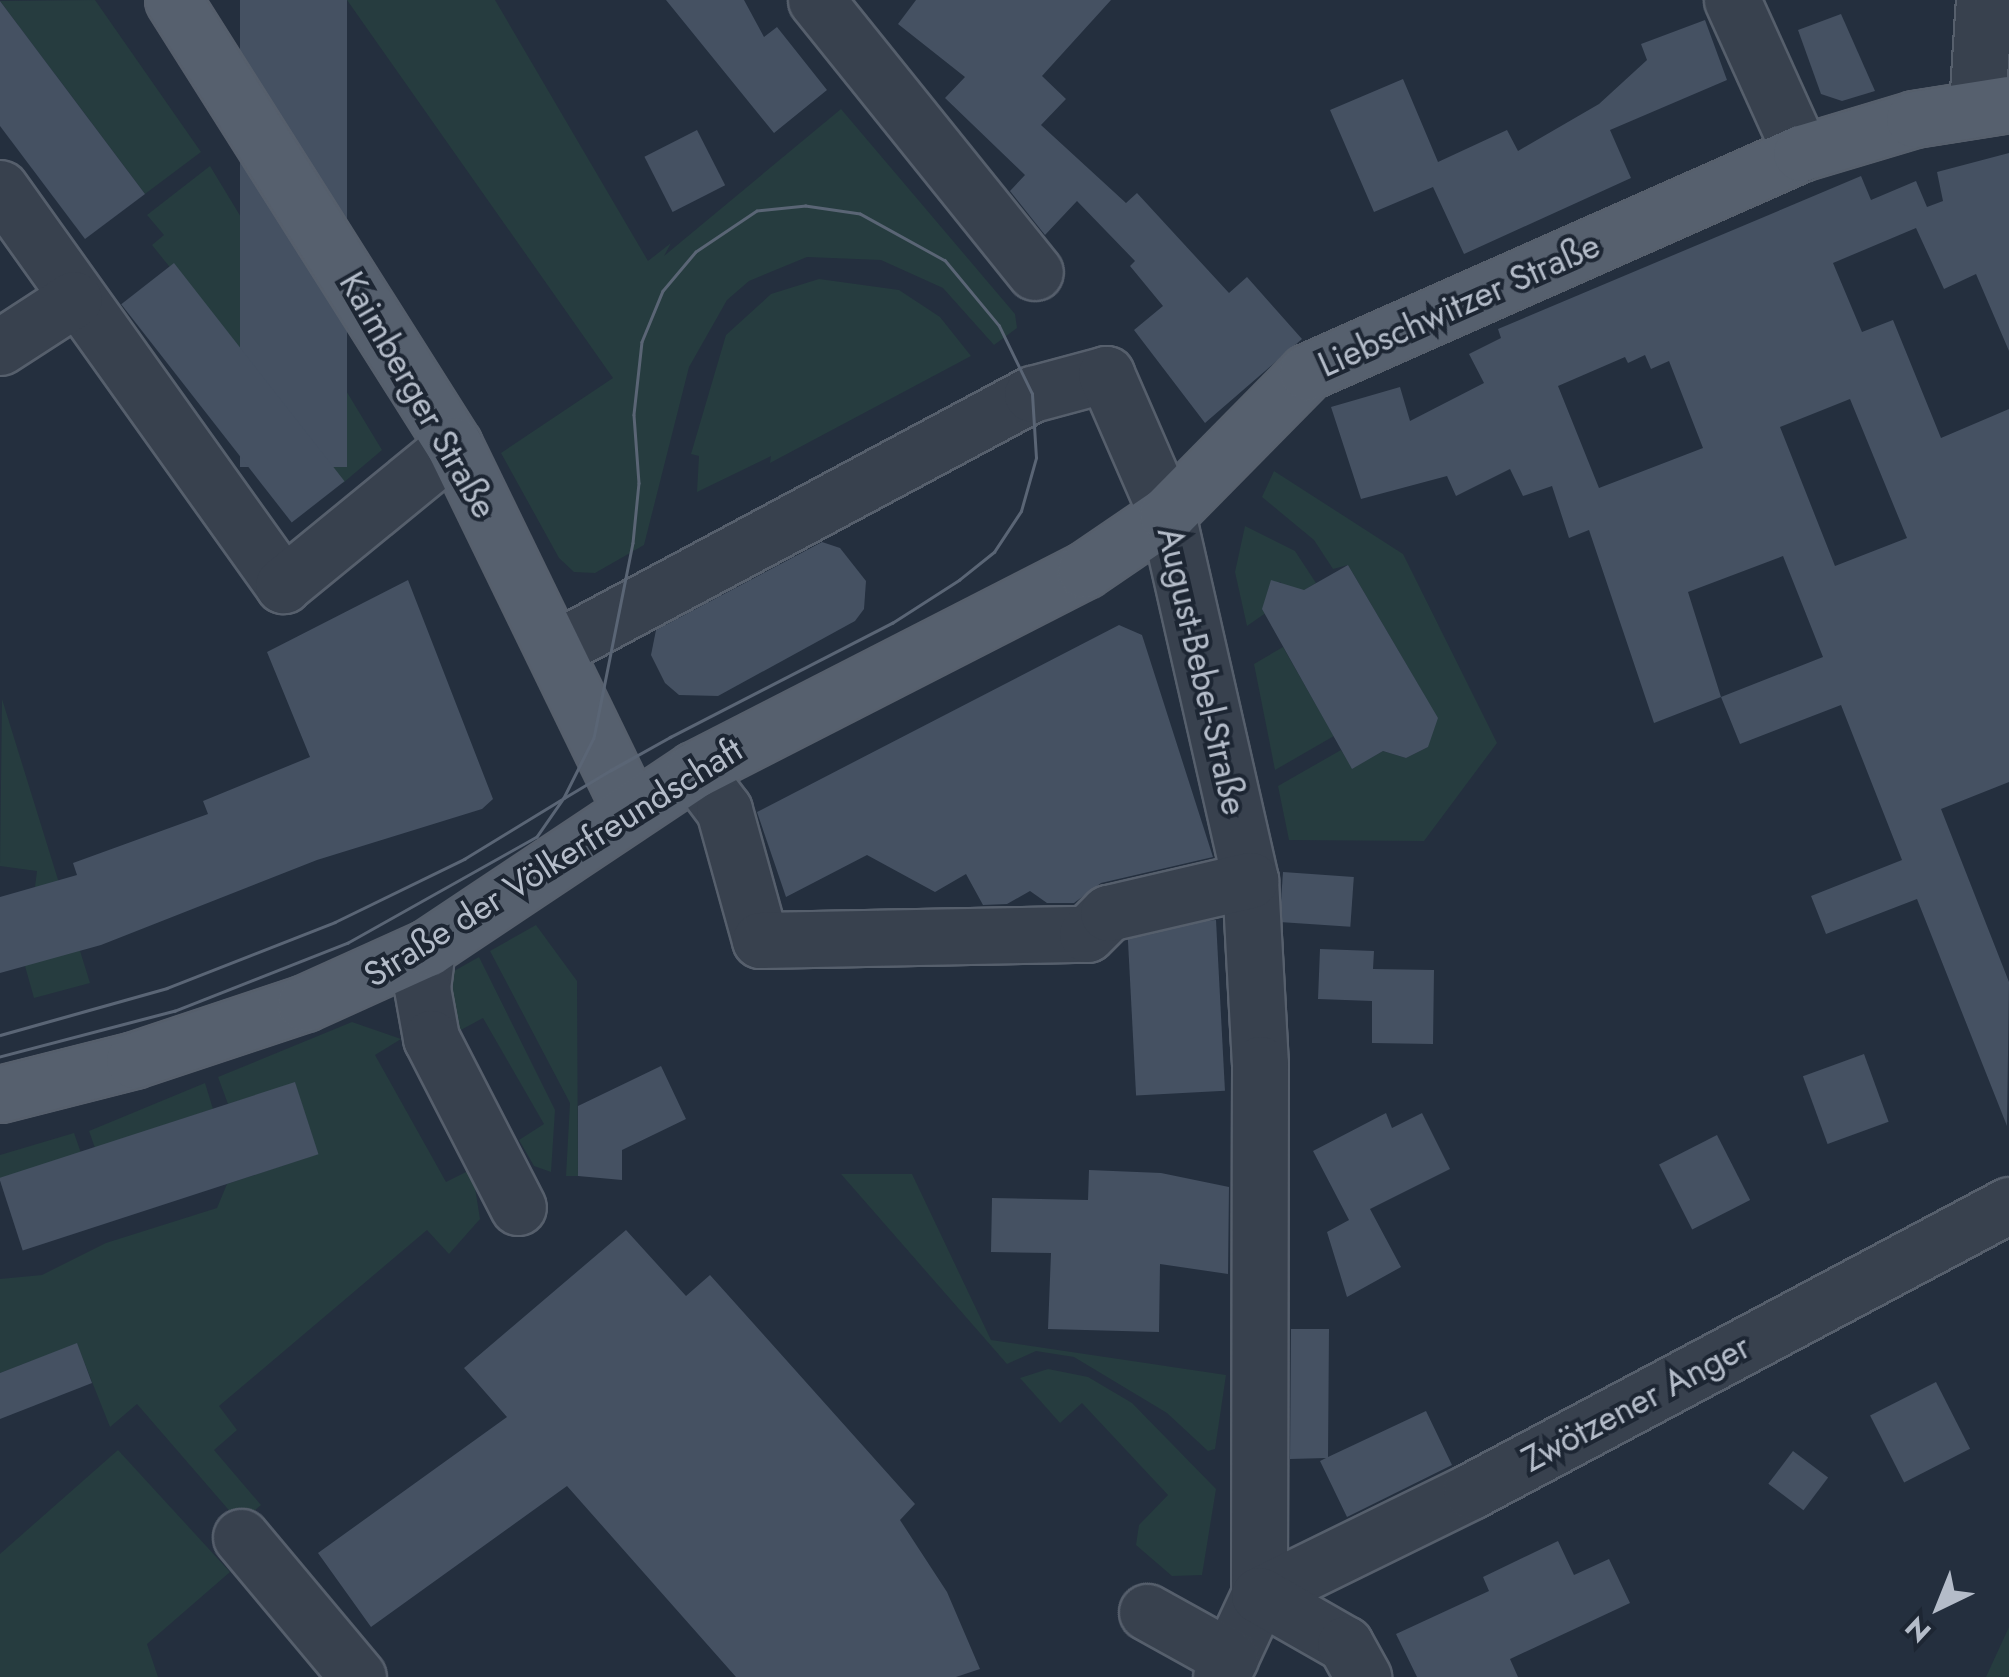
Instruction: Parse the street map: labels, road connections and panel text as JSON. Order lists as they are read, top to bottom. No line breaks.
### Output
{"streets":{"main road":["Liebschwitzer Straße","Kaimberger Straße","Straße der Völkerfreundschaft"],"street":["August-Bebel-Straße","Zwötzener Anger"]},"crossings":[["Liebschwitzer Straße","August-Bebel-Straße"],["Liebschwitzer Straße","Straße der Völkerfreundschaft"],["Kaimberger Straße","August-Bebel-Straße"],["Kaimberger Straße","Straße der Völkerfreundschaft"],["August-Bebel-Straße","Zwötzener Anger"]],"north":"bottom left"}
